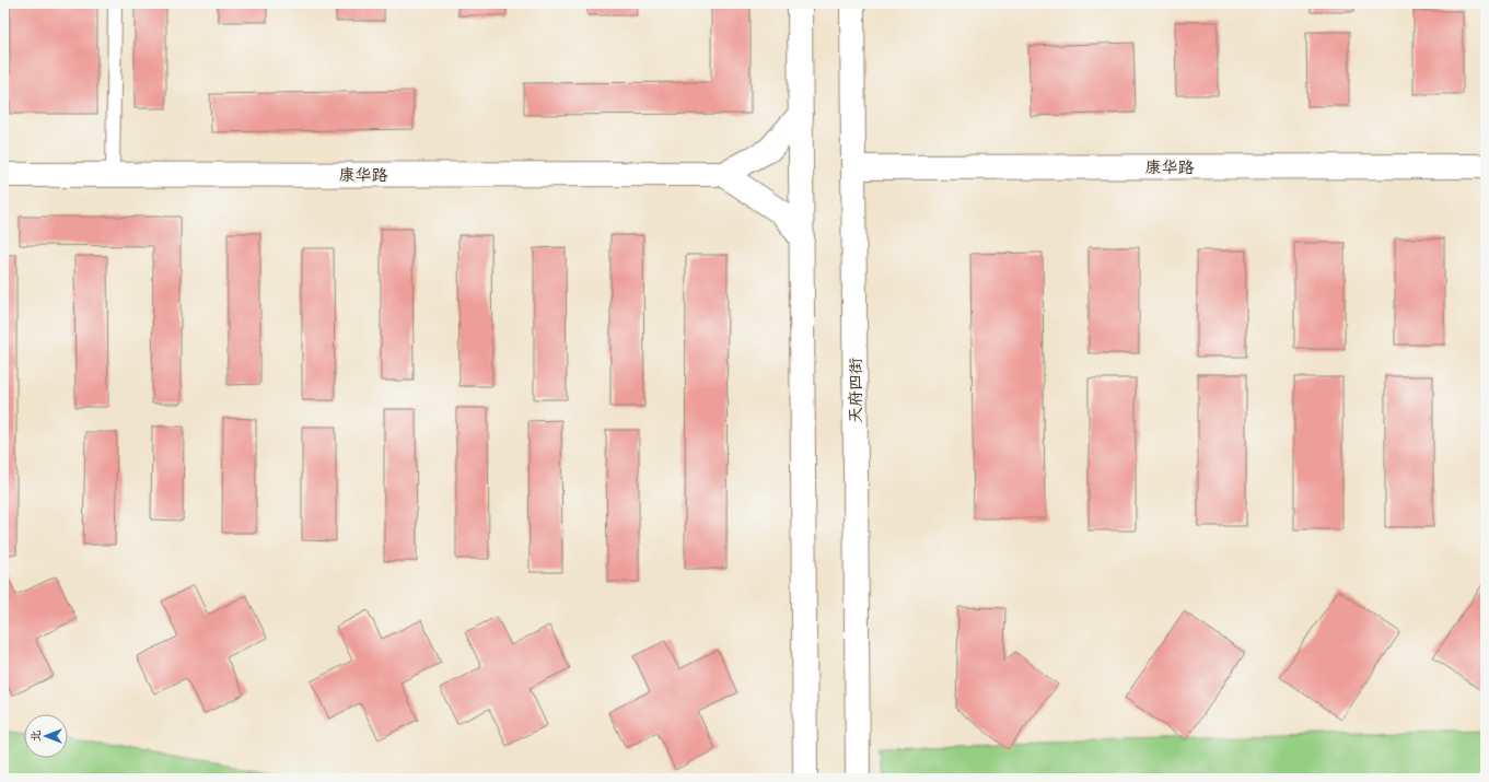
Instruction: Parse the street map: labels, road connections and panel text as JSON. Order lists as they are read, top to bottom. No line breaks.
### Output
{"streets":{"street":["康华路","天府四街"]},"crossings":[["康华路","天府四街"]],"north":"left"}
